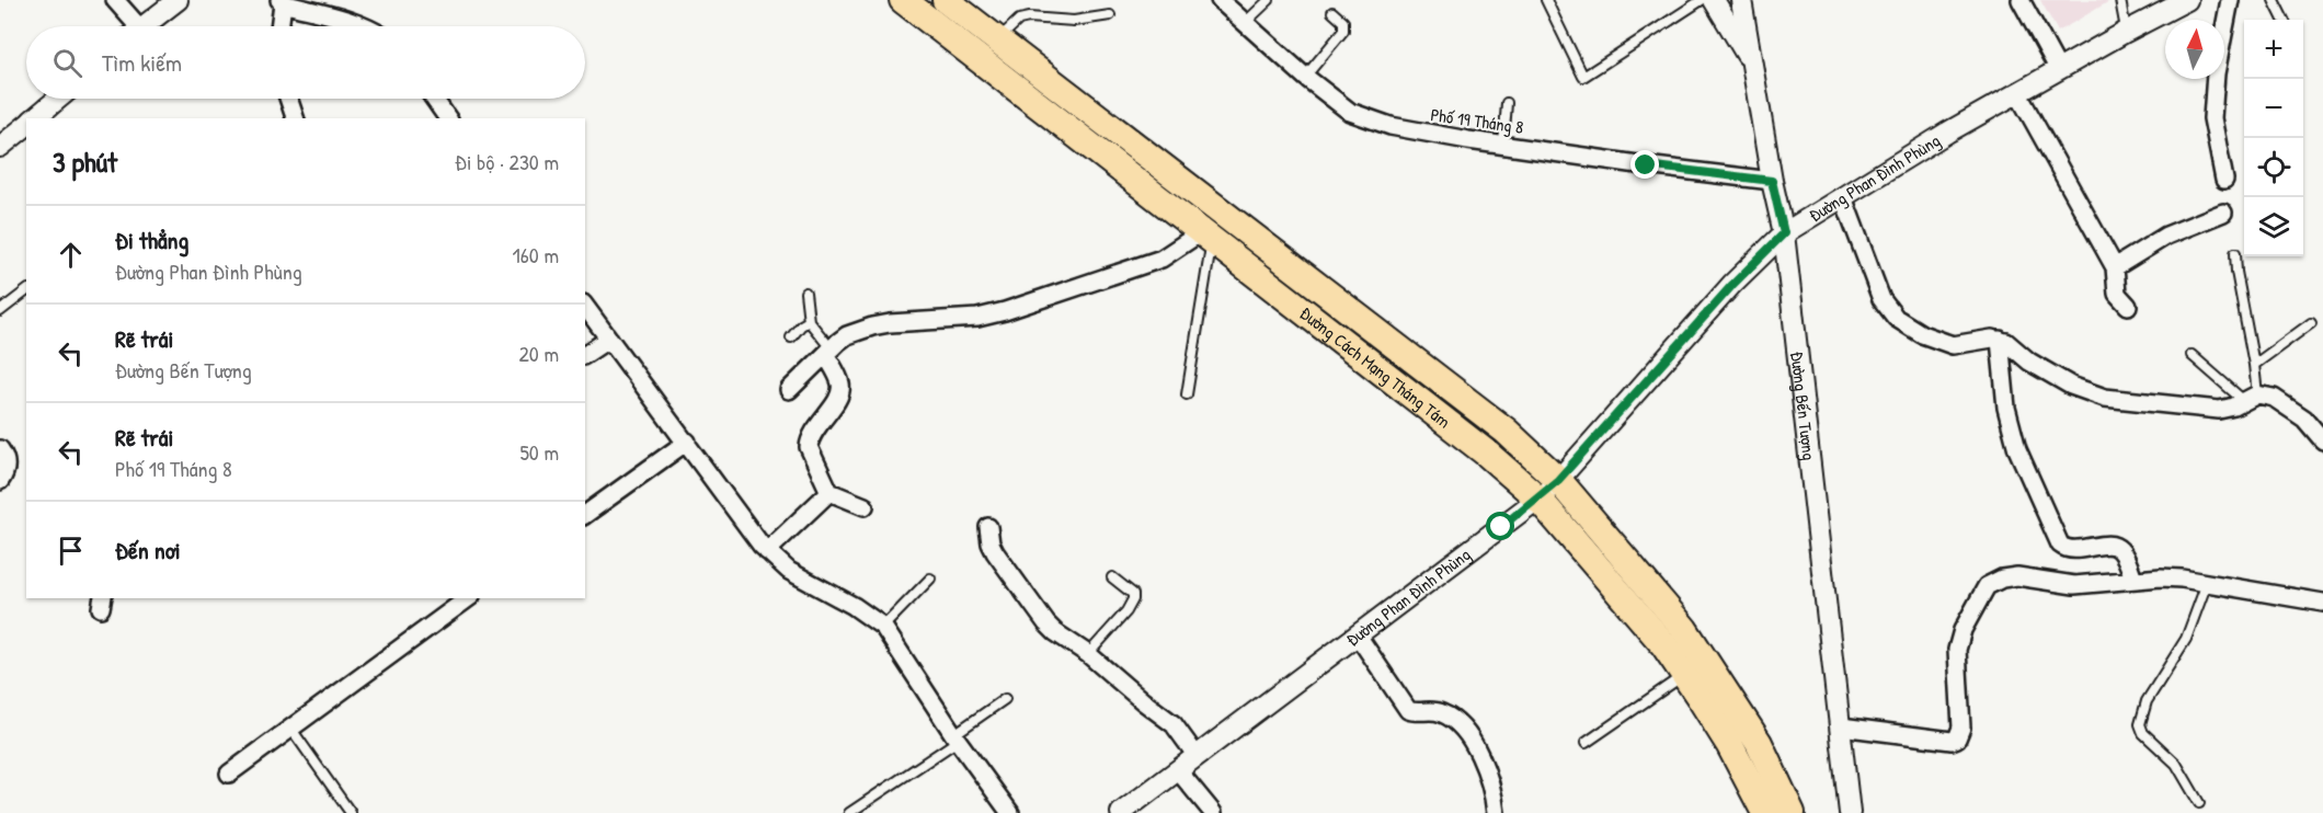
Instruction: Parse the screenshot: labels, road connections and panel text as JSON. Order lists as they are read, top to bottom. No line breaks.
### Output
{"streets":{"highway":["Đường Cách Mạng Tháng Tám"],"street":["Phố 19 Tháng 8","Đường Phan Đình Phùng","Đường Bến Tượng"]},"crossings":[["Phố 19 Tháng 8","Đường Bến Tượng"],["Đường Phan Đình Phùng","Đường Cách Mạng Tháng Tám"],["Đường Phan Đình Phùng","Đường Bến Tượng"]],"north":"top","page":{"map_buttons":["+","−"],"search":"Tìm kiếm","heading":["3 phút","Đi bộ · 230 m"],"list":[["Đi thẳng","Đường Phan Đình Phùng","160 m"],["Rẽ trái","Đường Bến Tượng","20 m"],["Rẽ trái","Phố 19 Tháng 8","50 m"],"Đến nơi"]}}
